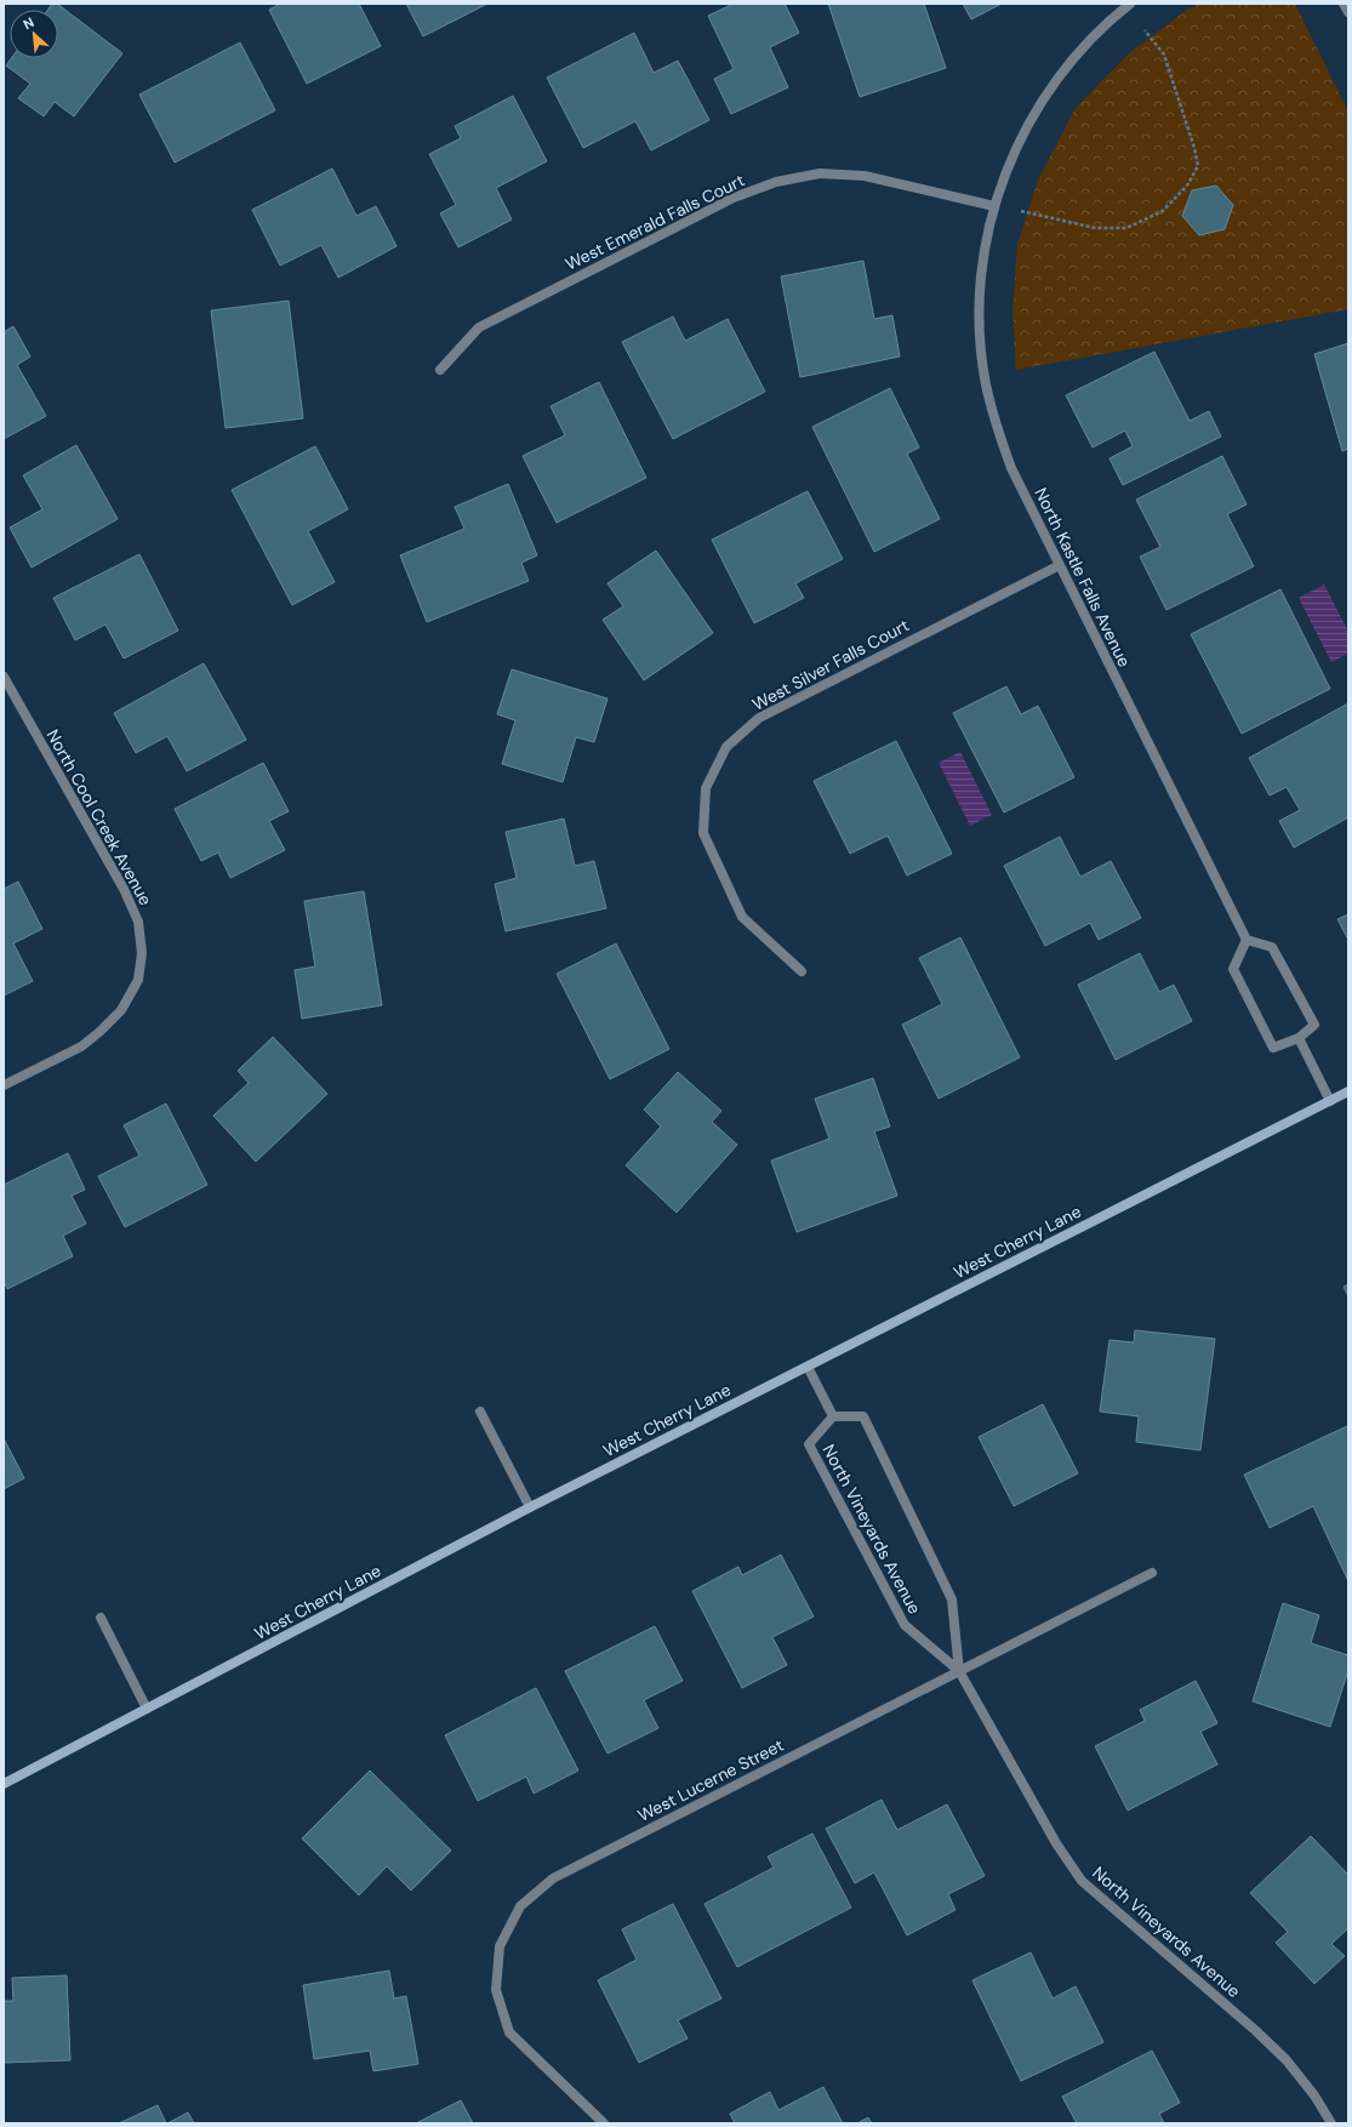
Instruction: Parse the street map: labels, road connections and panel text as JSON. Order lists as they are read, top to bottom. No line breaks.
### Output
{"streets":{"main road":["West Cherry Lane"],"street":["West Emerald Falls Court","North Kastle Falls Avenue","West Silver Falls Court","North Cool Creek Avenue","North Vineyards Avenue","West Lucerne Street"]},"crossings":[["West Emerald Falls Court","North Kastle Falls Avenue"],["North Kastle Falls Avenue","West Silver Falls Court"],["West Cherry Lane","North Vineyards Avenue"],["North Vineyards Avenue","West Lucerne Street"]],"north":"top left"}
